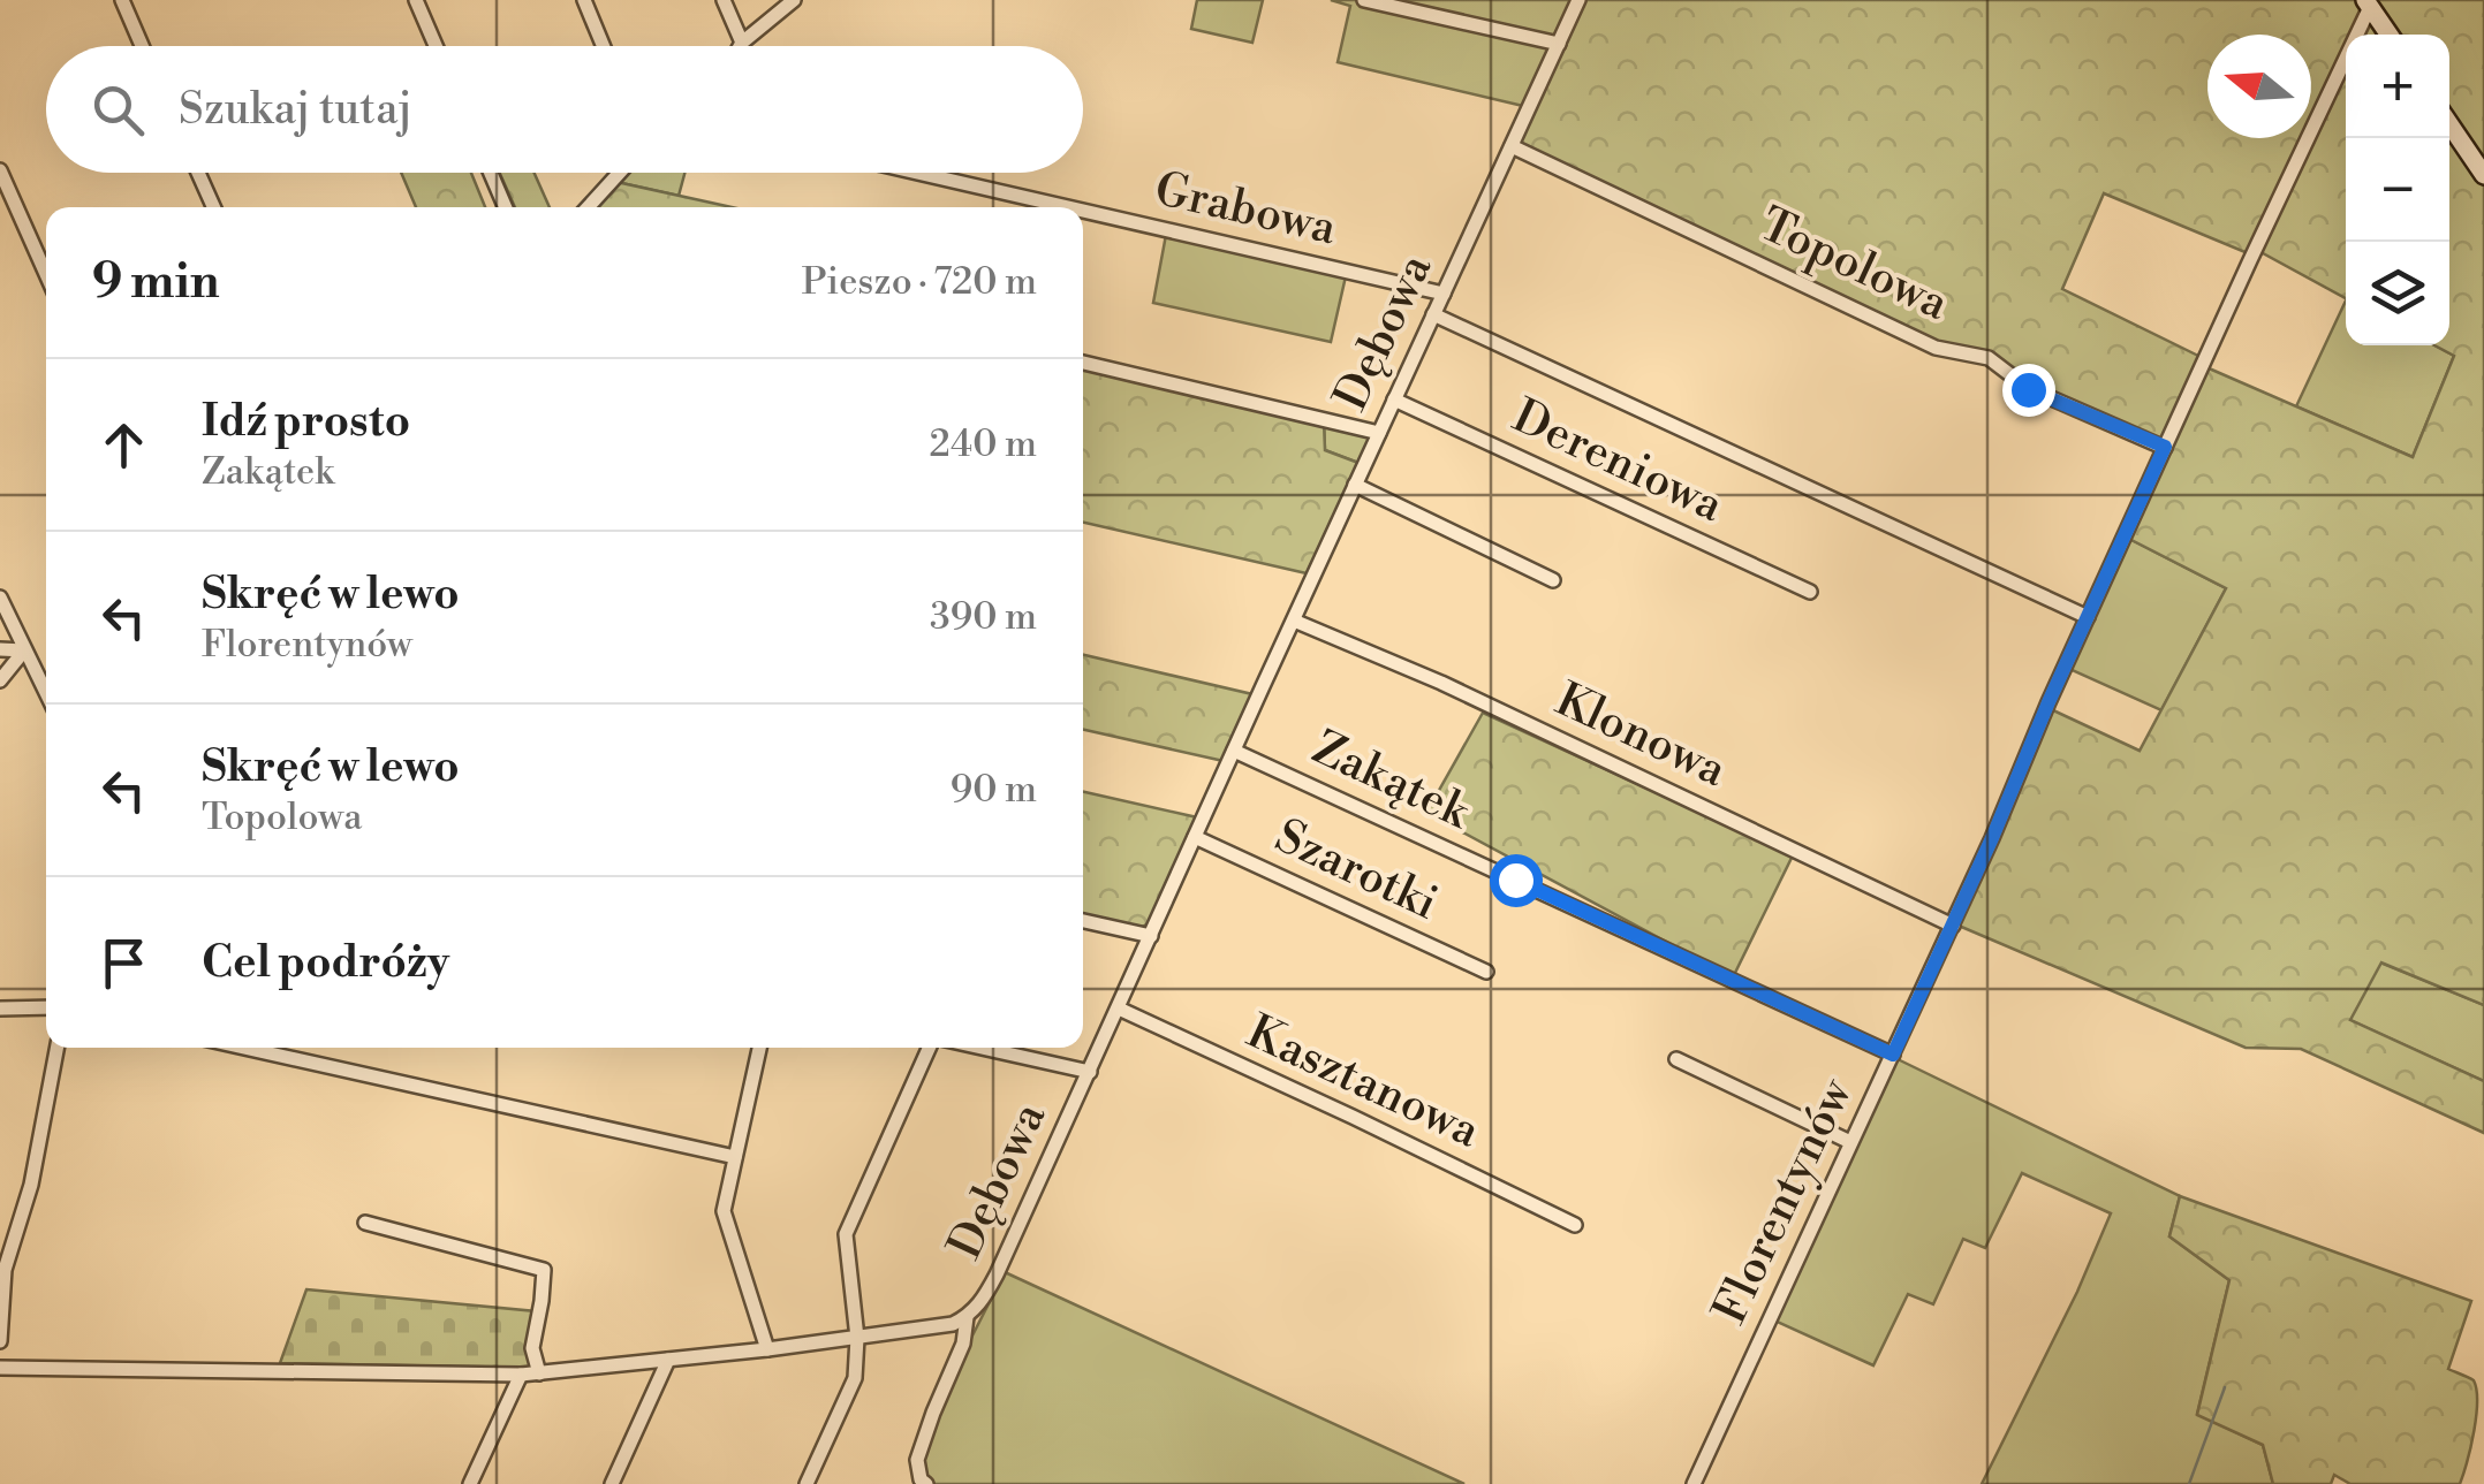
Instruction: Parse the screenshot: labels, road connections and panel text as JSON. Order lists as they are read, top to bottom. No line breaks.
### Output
{"streets":{"street":["Grabowa","Topolowa","Dębowa","Dereniowa","Klonowa","Zakątek","Szarotki","Kasztanowa","Florentynów"]},"crossings":[["Grabowa","Dębowa"],["Topolowa","Dębowa"],["Topolowa","Florentynów"],["Dębowa","Dereniowa"],["Dębowa","Klonowa"],["Dębowa","Zakątek"],["Dębowa","Szarotki"],["Dębowa","Kasztanowa"],["Klonowa","Florentynów"],["Zakątek","Florentynów"]],"north":"left","page":{"map_buttons":["+","−"],"search":"Szukaj tutaj","heading":["9 min","Pieszo · 720 m"],"list":[["Idź prosto","Zakątek","240 m"],["Skręć w lewo","Florentynów","390 m"],["Skręć w lewo","Topolowa","90 m"],"Cel podróży"]}}
